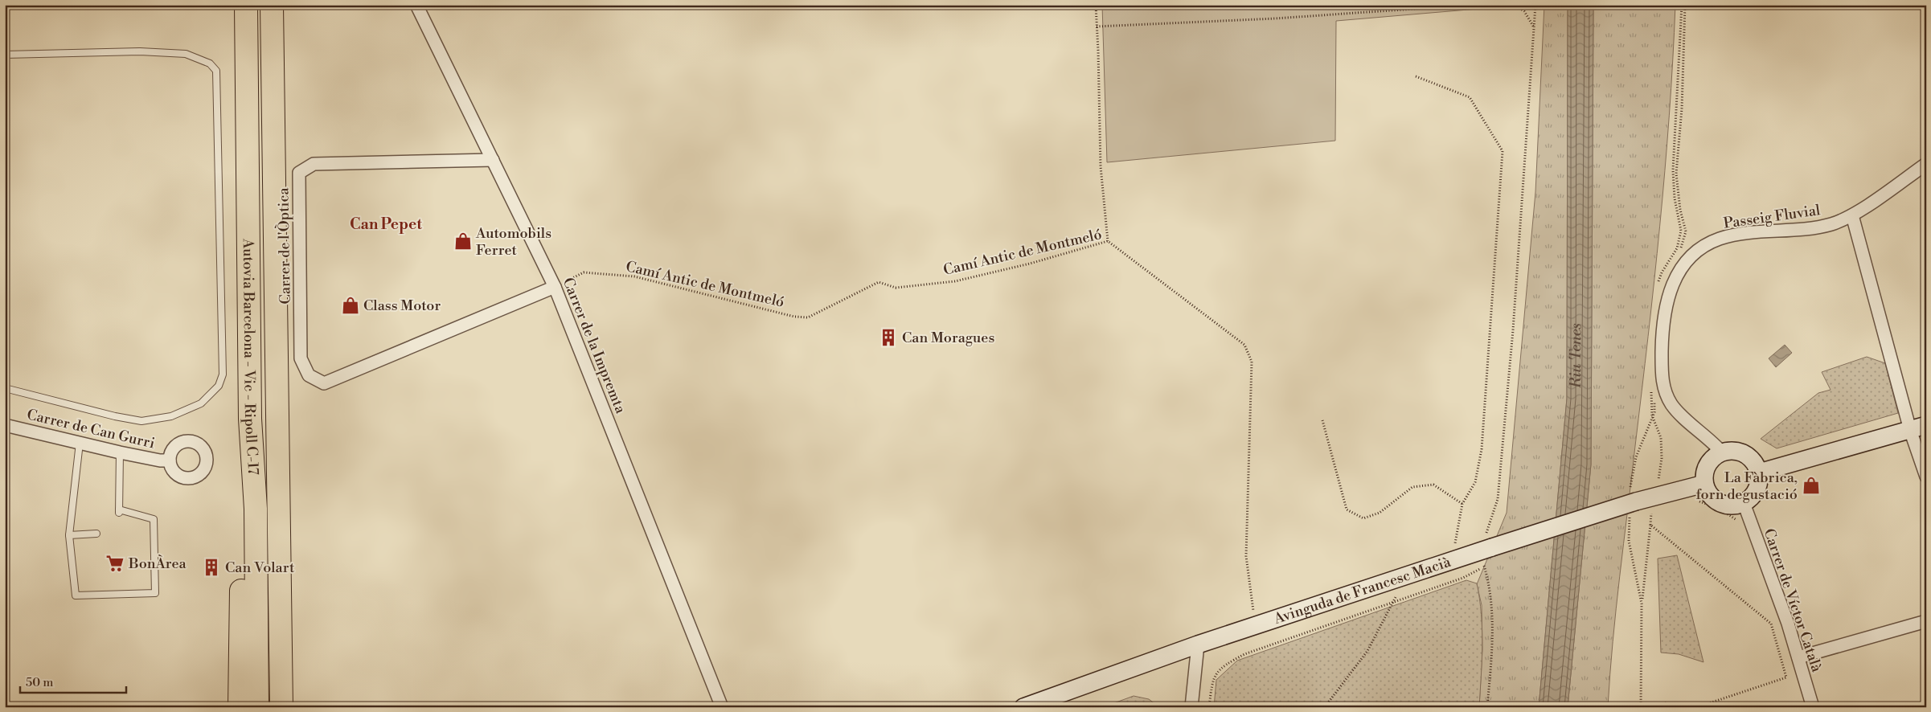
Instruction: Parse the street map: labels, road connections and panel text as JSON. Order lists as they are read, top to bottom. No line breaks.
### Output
{"streets":{"highway":["Autovia Barcelona - Vic - Ripoll C-17"],"street":["Passeig Fluvial","Carrer de l'Òptica","Carrer de la Impremta","Carrer de Can Gurri","Avinguda de Francesc Macià","Carrer de Víctor Català"],"path":["Camí Antic de Montmeló"]},"crossings":[["Passeig Fluvial","Avinguda de Francesc Macià"],["Passeig Fluvial","Carrer de Víctor Català"],["Carrer de l'Òptica","Camí Antic de Montmeló"],["Carrer de l'Òptica","Carrer de la Impremta"],["Camí Antic de Montmeló","Carrer de la Impremta"],["Camí Antic de Montmeló","Avinguda de Francesc Macià"],["Avinguda de Francesc Macià","Carrer de Víctor Català"]],"districts":["Can Pepet"],"water":["Riu Tenes"],"places":{"shop":["Automobils Ferret","Class Motor","La Fàbrica, forn degustació"],"building":["Can Moragues","Can Volart"],"supermarket":["BonÀrea"]},"scale_bar":"50 m"}
